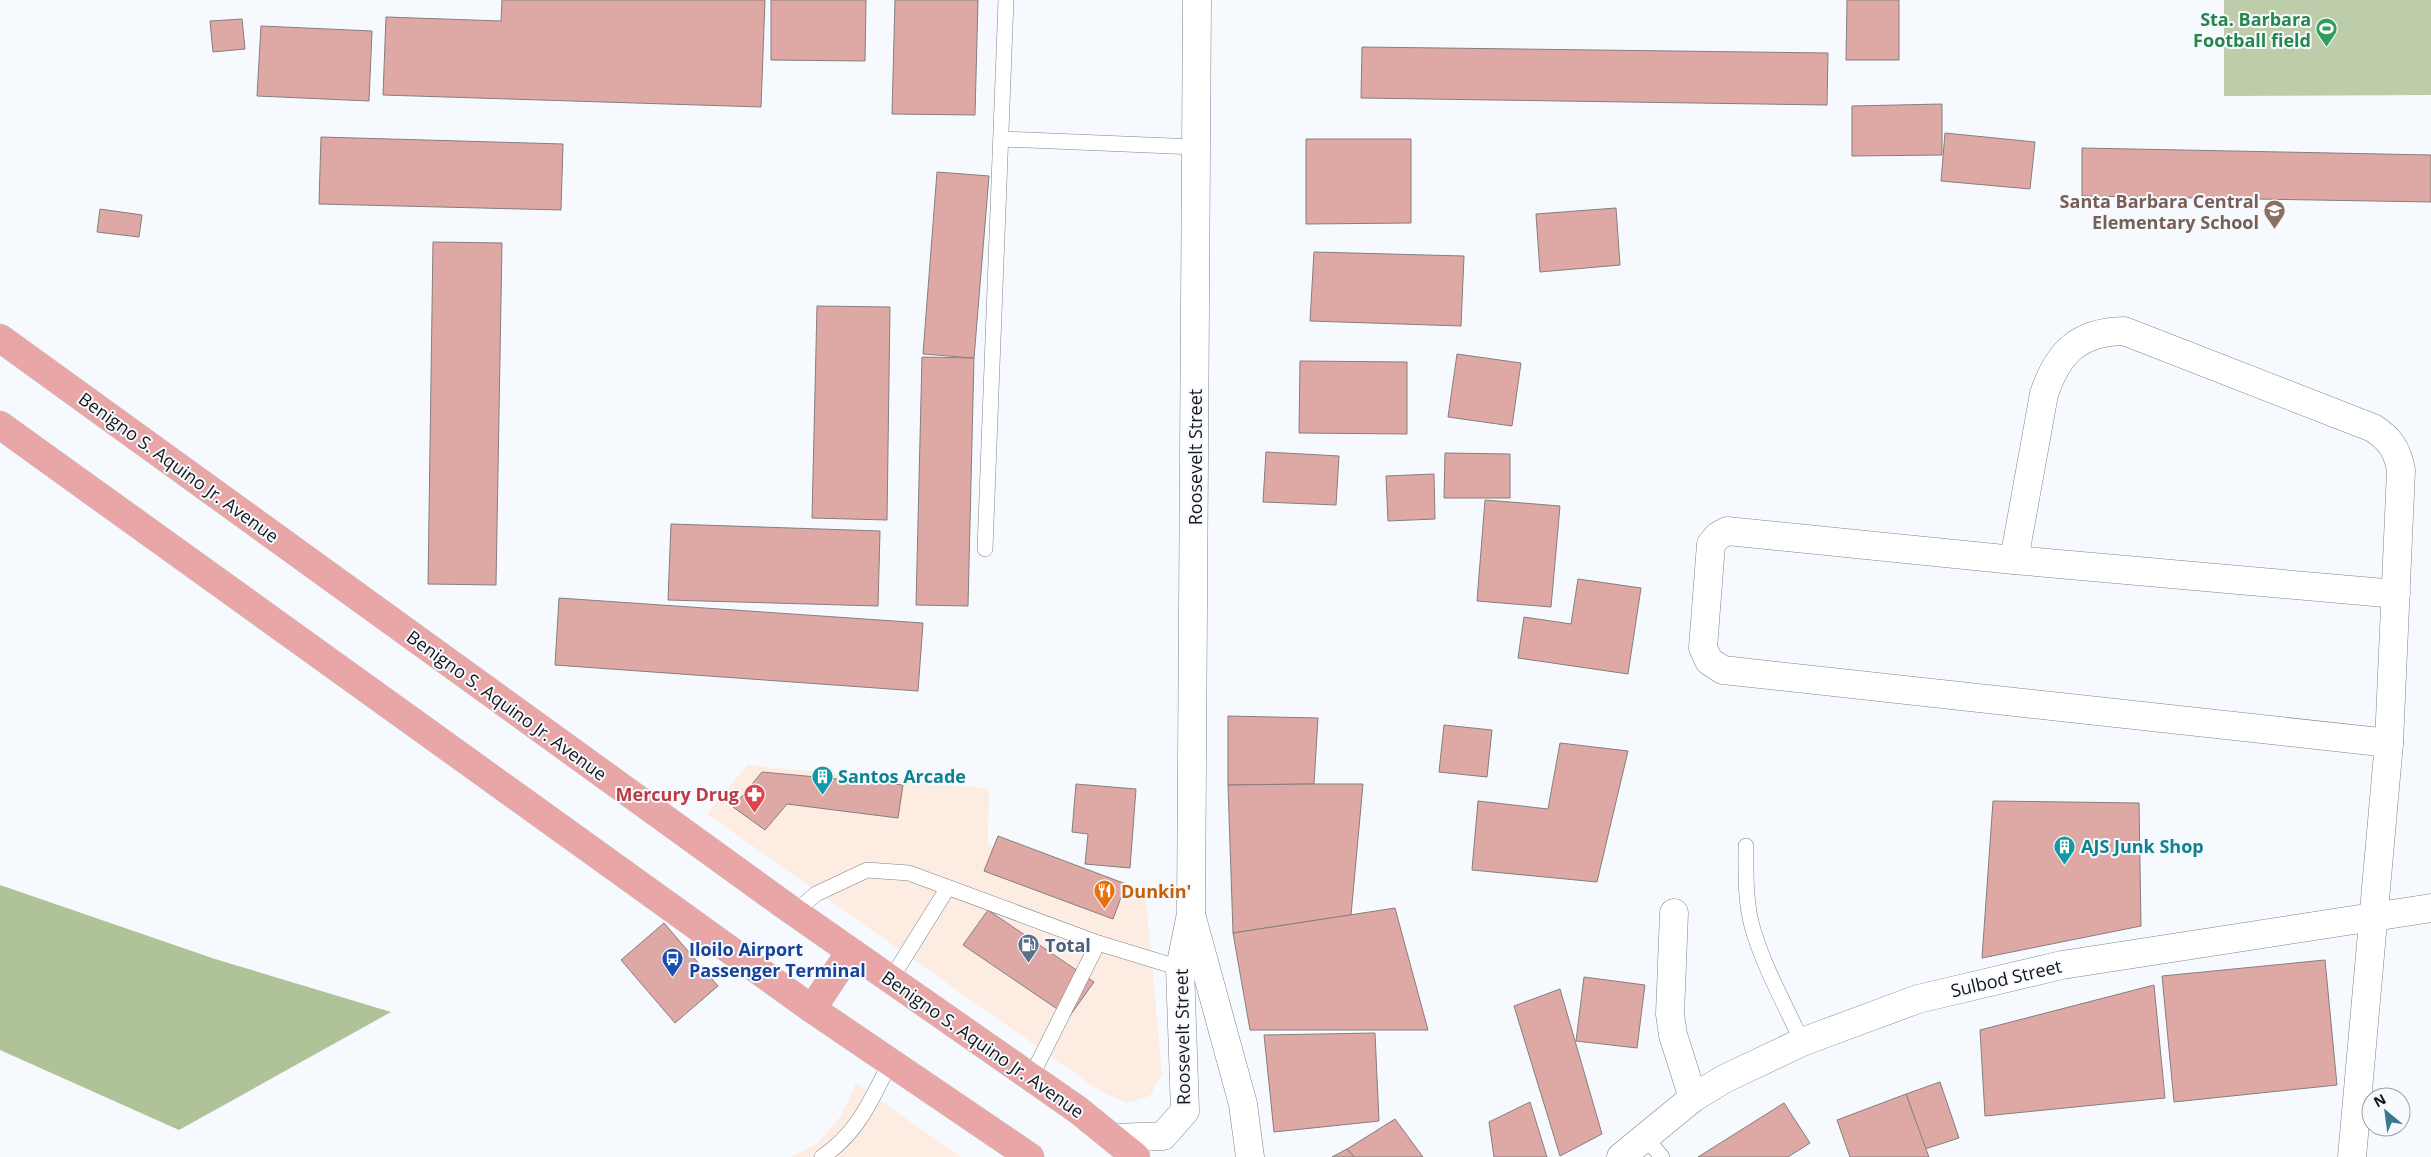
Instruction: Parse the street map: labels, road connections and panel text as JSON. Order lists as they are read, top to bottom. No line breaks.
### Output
{"streets":{"main road":["Benigno S. Aquino Jr. Avenue"],"street":["Roosevelt Street","Sulbod Street"]},"crossings":[["Roosevelt Street","Benigno S. Aquino Jr. Avenue"]],"places":{"sports":["Sta. Barbara Football field"],"school or university":["Santa Barbara Central Elementary School"],"building":["Santos Arcade","AJS Junk Shop"],"pharmacy":["Mercury Drug"],"restaurant":["Dunkin'"],"fuel station":["Total"],"bus stop":["Iloilo Airport Passenger Terminal"]},"north":"top left"}
